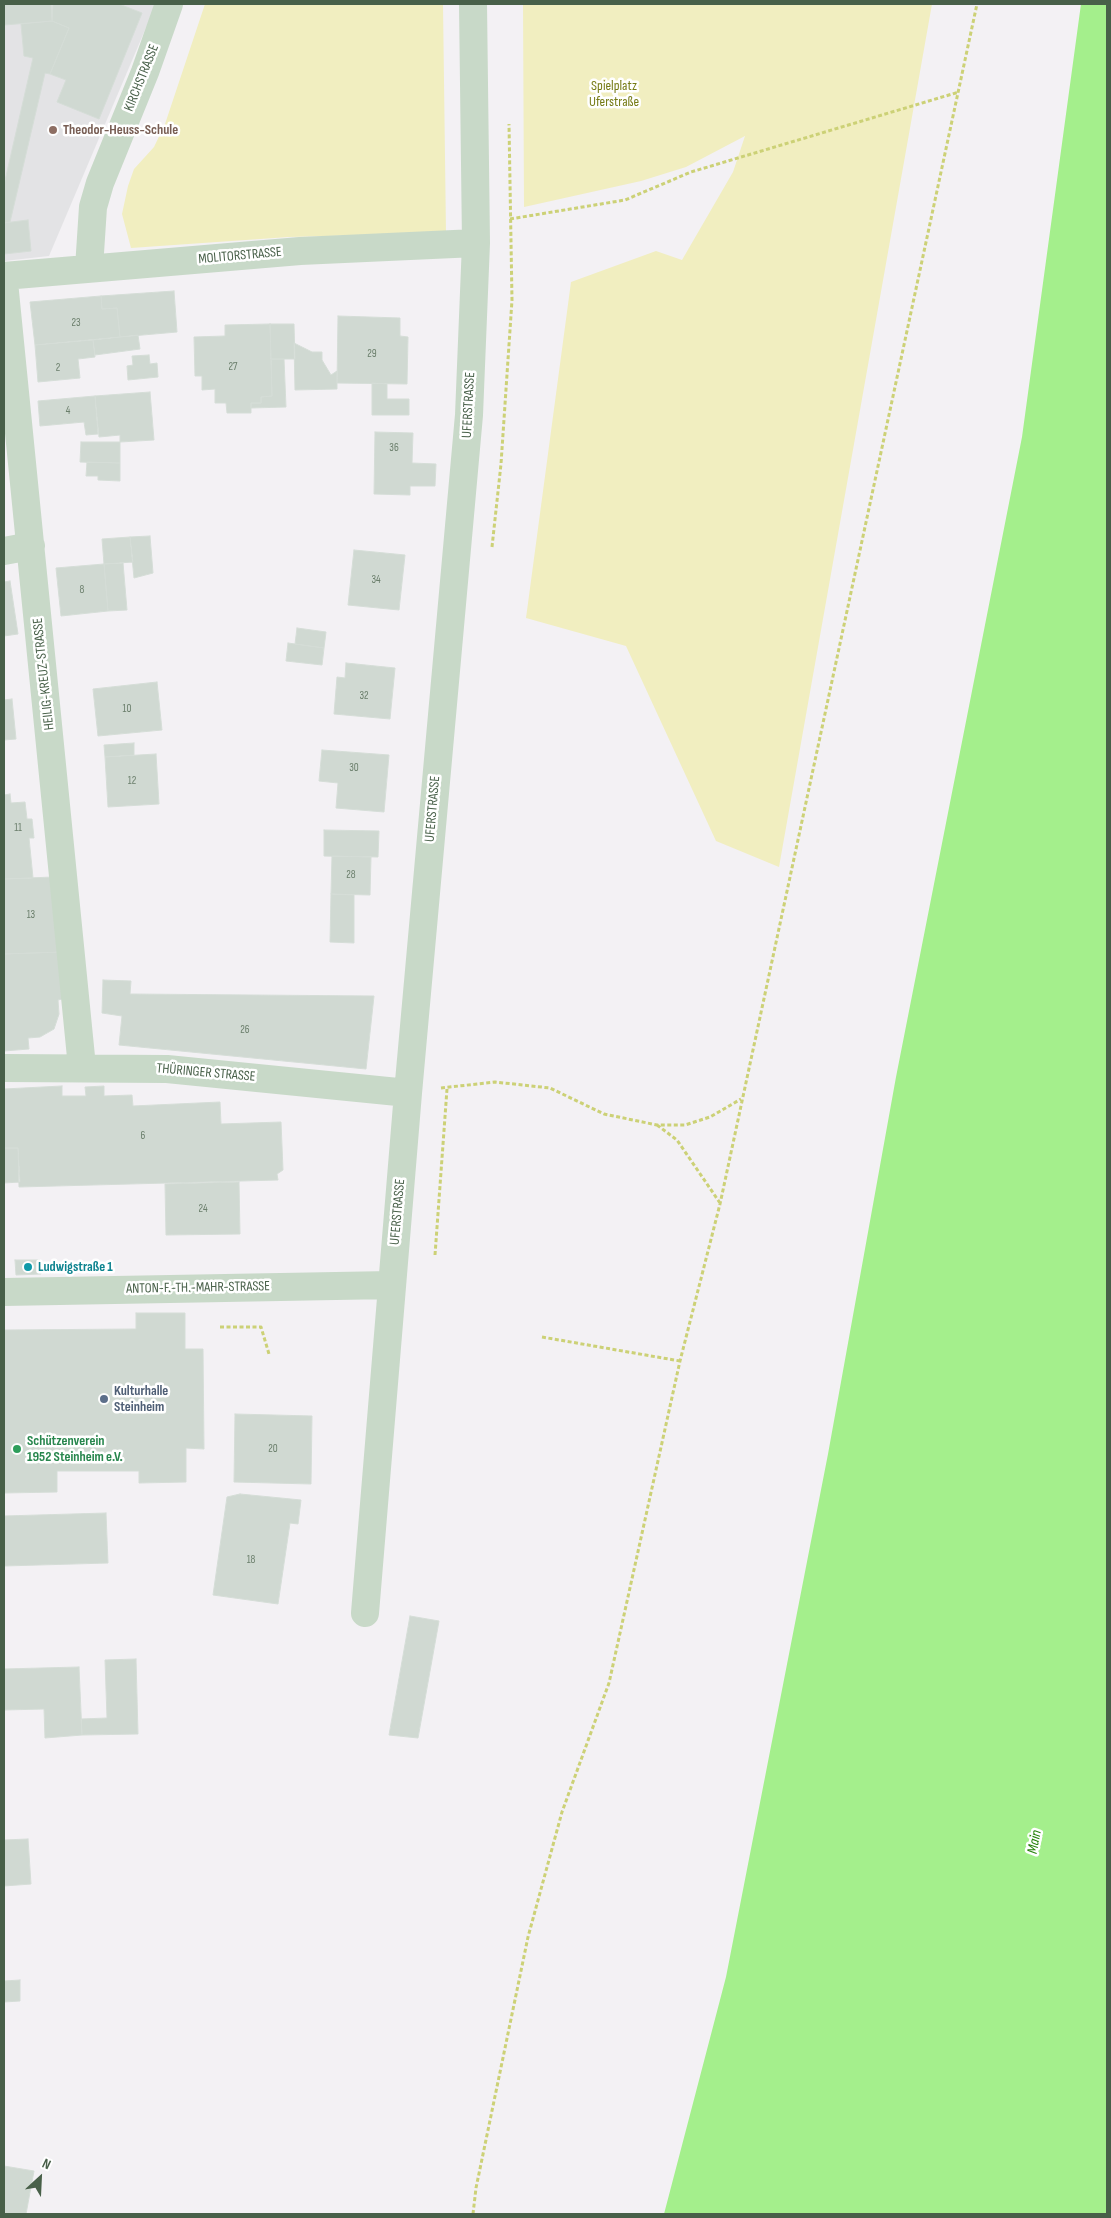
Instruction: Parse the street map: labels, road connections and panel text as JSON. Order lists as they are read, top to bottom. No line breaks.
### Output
{"streets":{"street":["KIRCHSTRASSE","MOLITORSTRASSE","UFERSTRASSE","HEILIG-KREUZ-STRASSE","THÜRINGER STRASSE","ANTON-F.-TH.-MAHR-STRASSE"]},"crossings":[["KIRCHSTRASSE","MOLITORSTRASSE"],["MOLITORSTRASSE","UFERSTRASSE"],["UFERSTRASSE","THÜRINGER STRASSE"],["UFERSTRASSE","ANTON-F.-TH.-MAHR-STRASSE"],["HEILIG-KREUZ-STRASSE","THÜRINGER STRASSE"]],"water":["Main"],"parks":["Spielplatz Uferstraße"],"places":["Theodor-Heuss-Schule","Ludwigstraße 1","Kulturhalle Steinheim","Schützenverein 1952 Steinheim e.V."],"house_numbers":["23","29","27","2","4","36","34","8","32","10","30","12","11","28","13","26","6","24","20","18"],"north":"top right"}
